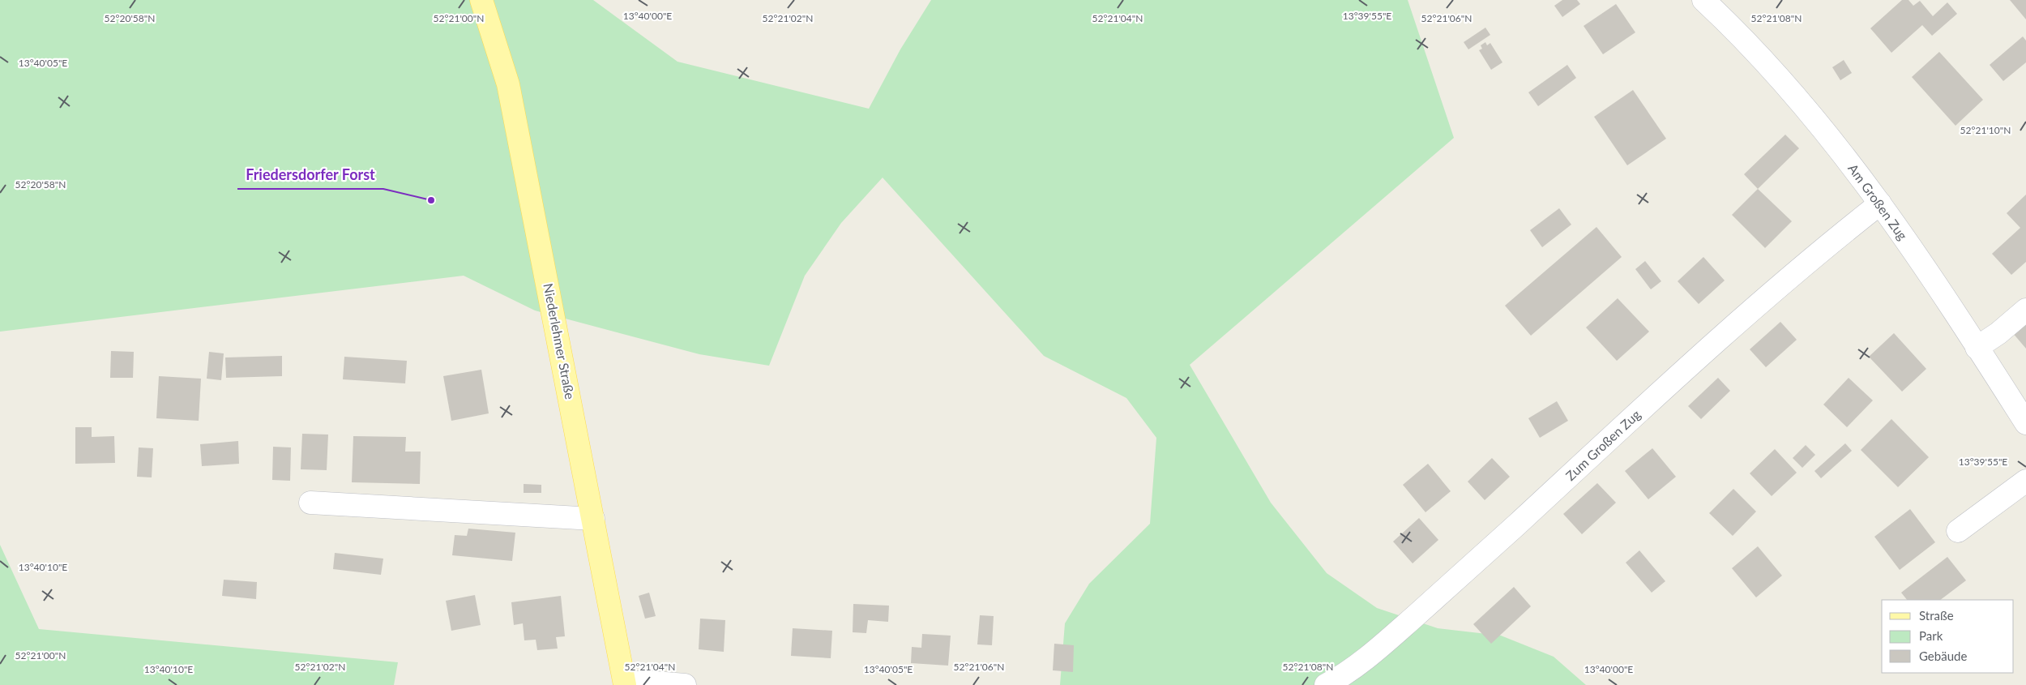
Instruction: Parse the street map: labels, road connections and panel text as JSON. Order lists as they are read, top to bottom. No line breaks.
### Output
{"streets":{"main road":["Niederlehmer Straße"],"street":["Am Großen Zug","Zum Großen Zug"]},"crossings":[["Am Großen Zug","Zum Großen Zug"]],"places":["Friedersdorfer Forst"],"legend":["Straße","Park","Gebäude"],"coordinates":["13°40'00\"E","13°39'55\"E","52°20'58\"N","52°21'00\"N","52°21'02\"N","52°21'04\"N","52°21'06\"N","52°21'08\"N","13°40'05\"E","52°21'10\"N","13°40'10\"E"]}
